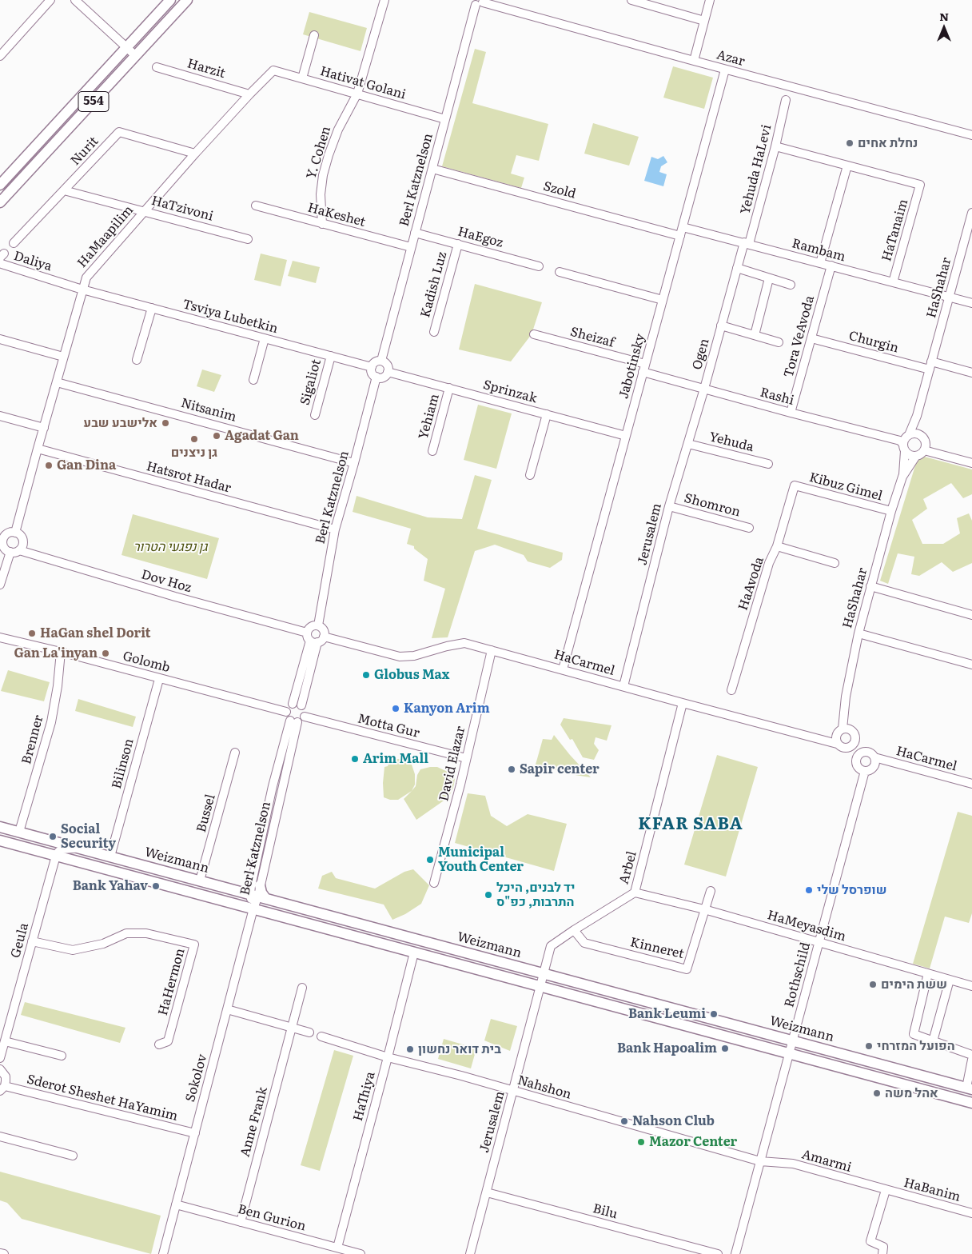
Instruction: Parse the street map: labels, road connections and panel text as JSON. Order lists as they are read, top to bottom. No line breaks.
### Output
{"streets":{"main road":["554","Weizmann"],"street":["Azar","Harzit","Hativat Golani","Nurit","Y. Cohen","Yehuda HaLevi","Berl Katznelson","Szold","HaTzivoni","HaKeshet","HaTanaim","HaMaapilim","HaEgoz","Rambam","Daliya","Kadish Luz","HaShahar","Tsviya Lubetkin","Tora VeAvoda","Sheizaf","Churgin","Ogen","Jabotinsky","Sigaliot","Sprinzak","Rashi","Nitsanim","Yehiam","Yehuda","Hatsrot Hadar","Kibuz Gimel","Shomron","Jerusalem","Dov Hoz","HaAvoda","Golomb","HaCarmel","Motta Gur","Brenner","Bilinson","David Elazar","Bussel","Arbel","HaMeyasdim","Geula","Kinneret","Rothschild","HaHermon","Sokolov","Nahshon","HaThiya","Sderot Sheshet HaYamim","Anne Frank","Amarmi","HaBanim","Bilu","Ben Gurion"]},"crossings":[["Azar","Berl Katznelson"],["Azar","Jabotinsky"],["Harzit","HaMaapilim"],["Hativat Golani","Y. Cohen"],["Hativat Golani","Berl Katznelson"],["Hativat Golani","HaMaapilim"],["Nurit","HaTzivoni"],["Nurit","HaMaapilim"],["Y. Cohen","HaKeshet"],["Yehuda HaLevi","Rambam"],["Yehuda HaLevi","Ogen"],["Berl Katznelson","Szold"],["Berl Katznelson","HaKeshet"],["Berl Katznelson","HaEgoz"],["Berl Katznelson","Tsviya Lubetkin"],["Berl Katznelson","Sprinzak"],["Berl Katznelson","Nitsanim"],["Berl Katznelson","Hatsrot Hadar"],["Berl Katznelson","Dov Hoz"],["Berl Katznelson","Golomb"],["Berl Katznelson","HaCarmel"],["Berl Katznelson","Motta Gur"],["Berl Katznelson","Weizmann"],["Berl Katznelson","Sokolov"],["Szold","Jabotinsky"],["HaTzivoni","HaMaapilim"],["HaTanaim","Rambam"],["HaMaapilim","Daliya"],["HaMaapilim","Tsviya Lubetkin"],["HaMaapilim","Nitsanim"],["HaMaapilim","Hatsrot Hadar"],["HaMaapilim","Dov Hoz"],["HaEgoz","Kadish Luz"],["Rambam","HaShahar"],["Rambam","Tora VeAvoda"],["Rambam","Ogen"],["Rambam","Jabotinsky"],["Daliya","Tsviya Lubetkin"],["HaShahar","Churgin"],["HaShahar","Rashi"],["HaShahar","Kibuz Gimel"],["HaShahar","HaCarmel"],["Tsviya Lubetkin","Sigaliot"],["Tsviya Lubetkin","Sprinzak"],["Tora VeAvoda","Churgin"],["Tora VeAvoda","Rashi"],["Sheizaf","Jabotinsky"],["Ogen","Rashi"],["Ogen","Jerusalem"],["Jabotinsky","Sprinzak"],["Jabotinsky","Rashi"],["Jabotinsky","HaCarmel"],["Sprinzak","Yehiam"],["Rashi","Jerusalem"],["Yehuda","Jerusalem"],["Kibuz Gimel","HaAvoda"],["Shomron","Jerusalem"],["Jerusalem","HaCarmel"],["Jerusalem","Weizmann"],["Jerusalem","Arbel"],["Jerusalem","Nahshon"],["Jerusalem","Bilu"],["Dov Hoz","HaCarmel"],["Golomb","Motta Gur"],["Golomb","Brenner"],["Golomb","Bilinson"],["HaCarmel","David Elazar"],["HaCarmel","Arbel"],["HaCarmel","Rothschild"],["Motta Gur","David Elazar"],["Brenner","Weizmann"],["Bilinson","Weizmann"],["Bussel","Weizmann"],["Weizmann","Arbel"],["Weizmann","Geula"],["Weizmann","Rothschild"],["Weizmann","Sokolov"],["Weizmann","HaThiya"],["Arbel","HaMeyasdim"],["Arbel","Kinneret"],["HaMeyasdim","Kinneret"],["HaMeyasdim","Rothschild"],["Geula","HaHermon"],["Rothschild","Nahshon"],["Rothschild","Amarmi"],["Sokolov","Sderot Sheshet HaYamim"],["Sokolov","Ben Gurion"],["Nahshon","HaThiya"],["Nahshon","Amarmi"],["HaThiya","Ben Gurion"],["Anne Frank","Ben Gurion"],["Amarmi","HaBanim"]],"districts":["KFAR SABA"],"parks":["גן נפגעי הטרור"],"places":["נחלת אחים","אלישבע שבע","Agadat Gan","גן ניצנים","Gan Dina","HaGan shel Dorit","Gan La'inyan","Globus Max","Kanyon Arim","Arim Mall","Sapir center","Social Security","Municipal Youth Center","Bank Yahav","שופרסל שלי","יד לבנים, היכל התרבות, כפ\"ס","ששת הימים","Bank Leumi","הפועל המזרחי","Bank Hapoalim","בית דואר נחשון","אהל משה","Nahson Club","Mazor Center"],"north":"top"}
